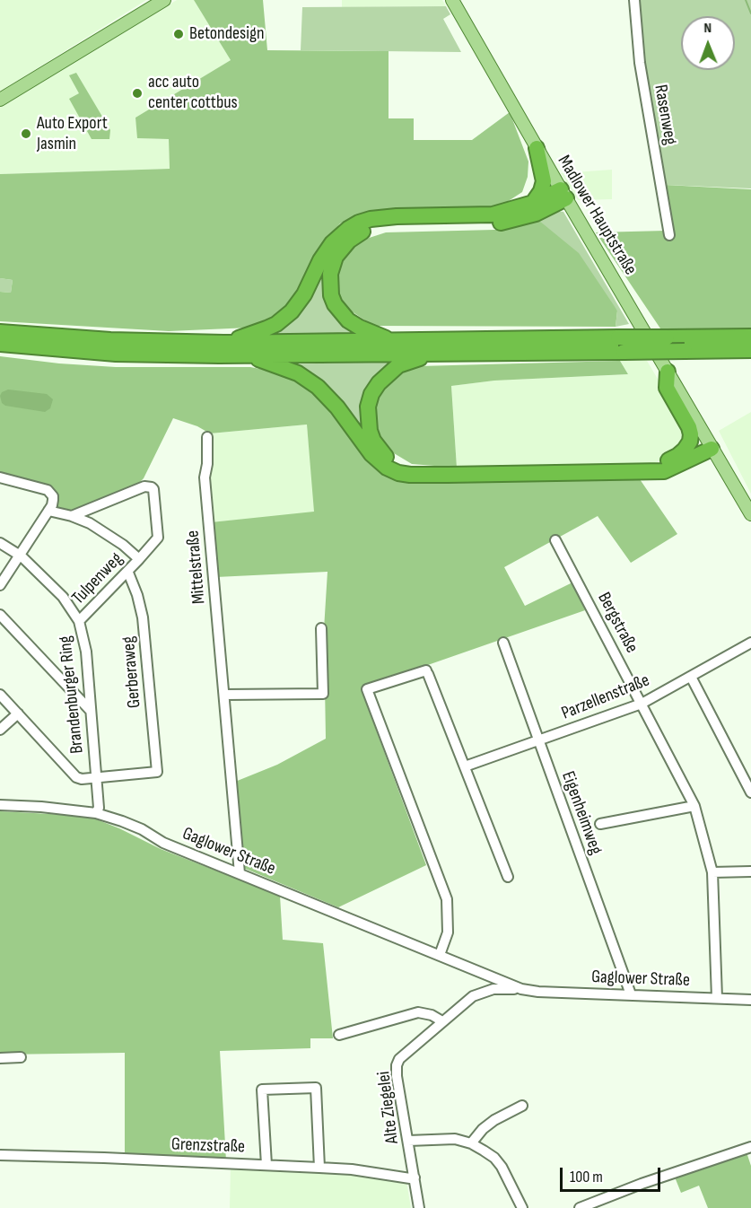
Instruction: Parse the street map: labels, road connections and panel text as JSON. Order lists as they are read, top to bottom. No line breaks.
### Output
{"streets":{"main road":["Madlower Hauptstraße"],"street":["Rasenweg","Mittelstraße","Tulpenweg","Bergstraße","Gerberaweg","Brandenburger Ring","Parzellenstraße","Eigenheimweg","Gaglower Straße","Alte Ziegelei","Grenzstraße"]},"crossings":[["Mittelstraße","Gaglower Straße"],["Tulpenweg","Gerberaweg"],["Tulpenweg","Brandenburger Ring"],["Bergstraße","Parzellenstraße"],["Bergstraße","Gaglower Straße"],["Gerberaweg","Brandenburger Ring"],["Brandenburger Ring","Gaglower Straße"],["Parzellenstraße","Eigenheimweg"],["Eigenheimweg","Gaglower Straße"],["Gaglower Straße","Alte Ziegelei"],["Alte Ziegelei","Grenzstraße"]],"places":["Betondesign","acc auto center cottbus","Auto Export Jasmin"],"scale_bar":"100 m","north":"top"}
